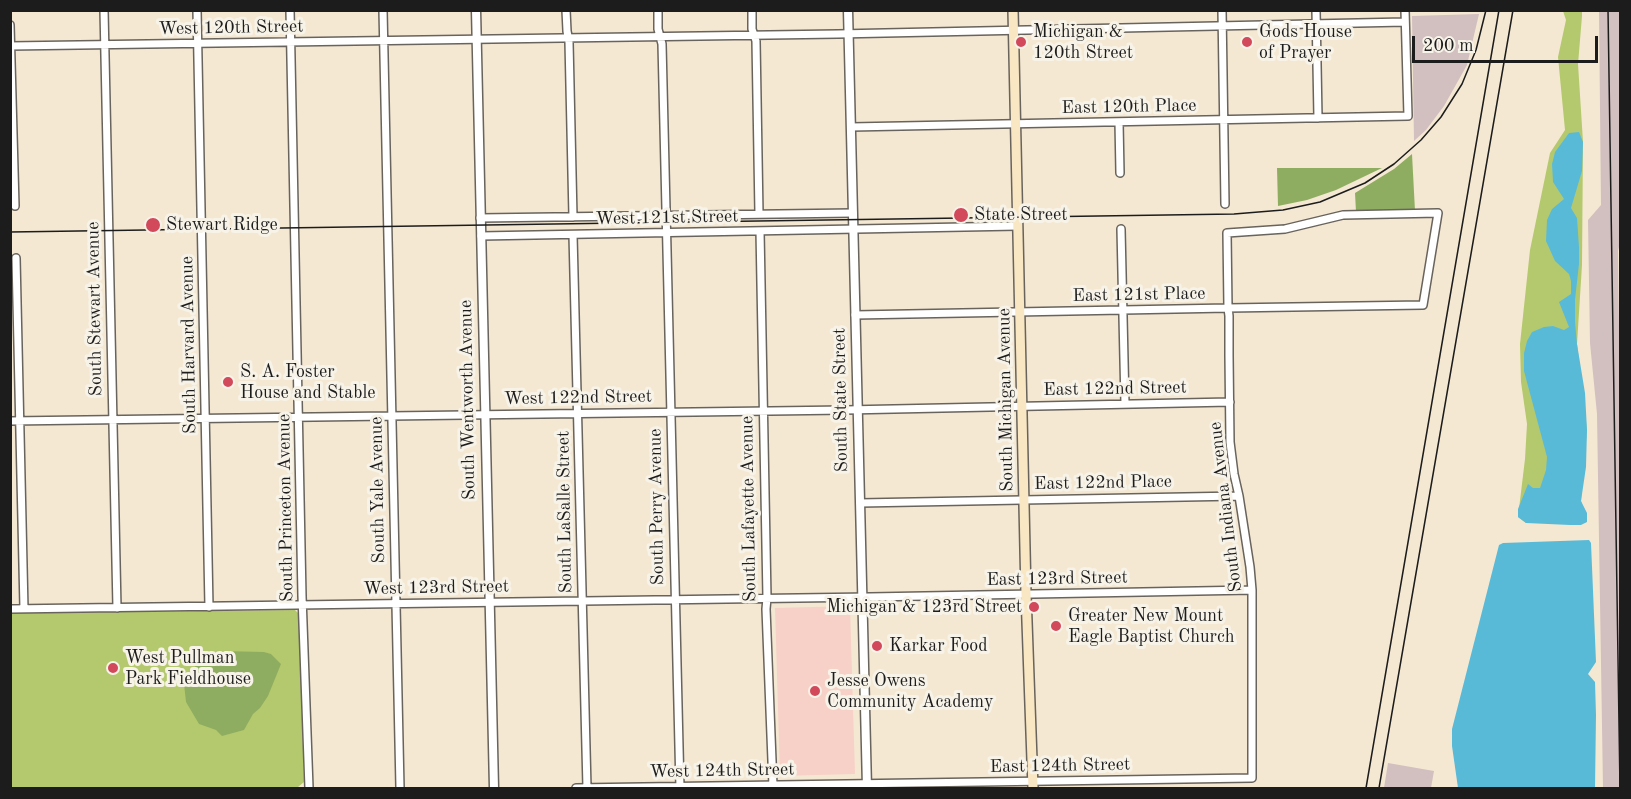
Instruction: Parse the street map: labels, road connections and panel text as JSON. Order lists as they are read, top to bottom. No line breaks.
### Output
{"streets":{"main road":["South Michigan Avenue"],"street":["West 120th Street","East 120th Place","West 121st Street","East 121st Place","South Stewart Avenue","South Harvard Avenue","East 122nd Street","West 122nd Street","South Wentworth Avenue","South State Street","East 122nd Place","South Yale Avenue","South Perry Avenue","South Indiana Avenue","South Princeton Avenue","South Lafayette Avenue","South LaSalle Street","East 123rd Street","West 123rd Street","East 124th Street","West 124th Street"]},"crossings":[["West 120th Street","East 120th Place"],["West 120th Street","South Stewart Avenue"],["West 120th Street","South Harvard Avenue"],["West 120th Street","South Wentworth Avenue"],["West 120th Street","South State Street"],["West 120th Street","South Michigan Avenue"],["West 120th Street","South Yale Avenue"],["West 120th Street","South Perry Avenue"],["West 120th Street","South Princeton Avenue"],["East 120th Place","South State Street"],["East 120th Place","South Michigan Avenue"],["West 121st Street","South Wentworth Avenue"],["West 121st Street","South State Street"],["West 121st Street","South Michigan Avenue"],["West 121st Street","South Perry Avenue"],["West 121st Street","South Lafayette Avenue"],["West 121st Street","South LaSalle Street"],["East 121st Place","South State Street"],["East 121st Place","South Michigan Avenue"],["East 121st Place","South Indiana Avenue"],["South Stewart Avenue","West 122nd Street"],["South Stewart Avenue","West 123rd Street"],["South Harvard Avenue","West 122nd Street"],["South Harvard Avenue","West 123rd Street"],["East 122nd Street","West 122nd Street"],["East 122nd Street","South State Street"],["East 122nd Street","South Michigan Avenue"],["East 122nd Street","South Indiana Avenue"],["West 122nd Street","South Wentworth Avenue"],["West 122nd Street","South State Street"],["West 122nd Street","South Yale Avenue"],["West 122nd Street","South Perry Avenue"],["West 122nd Street","South Princeton Avenue"],["West 122nd Street","South Lafayette Avenue"],["West 122nd Street","South LaSalle Street"],["South Wentworth Avenue","West 123rd Street"],["South State Street","East 122nd Place"],["South State Street","East 123rd Street"],["South State Street","West 123rd Street"],["South State Street","East 124th Street"],["South State Street","West 124th Street"],["South Michigan Avenue","East 122nd Place"],["South Michigan Avenue","East 123rd Street"],["South Michigan Avenue","East 124th Street"],["East 122nd Place","South Indiana Avenue"],["South Yale Avenue","West 123rd Street"],["South Perry Avenue","West 123rd Street"],["South Perry Avenue","West 124th Street"],["South Indiana Avenue","East 123rd Street"],["South Indiana Avenue","East 124th Street"],["South Princeton Avenue","West 123rd Street"],["South Lafayette Avenue","West 123rd Street"],["South Lafayette Avenue","West 124th Street"],["South LaSalle Street","West 123rd Street"],["South LaSalle Street","West 124th Street"],["East 123rd Street","West 123rd Street"],["East 124th Street","West 124th Street"]],"places":["Michigan & 120th Street","Gods House of Prayer","State Street","Stewart Ridge","S. A. Foster House and Stable","Michigan & 123rd Street","Greater New Mount Eagle Baptist Church","Karkar Food","West Pullman Park Fieldhouse","Jesse Owens Community Academy"],"scale_bar":"200 m"}
